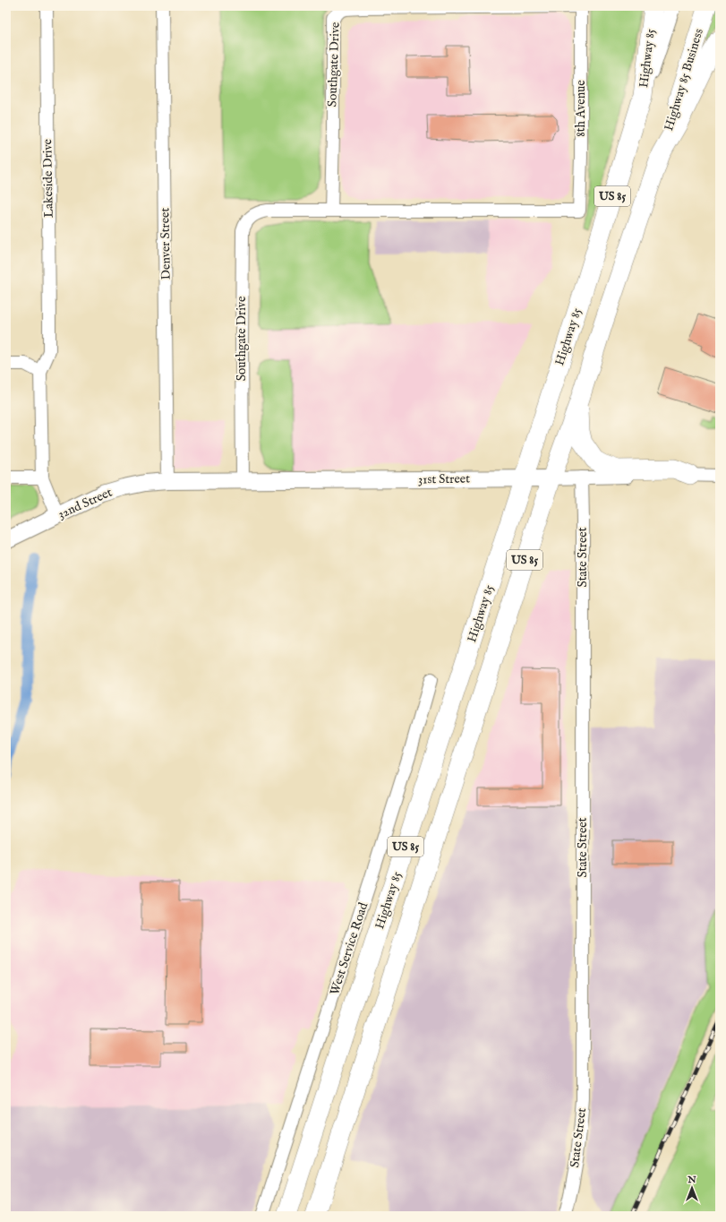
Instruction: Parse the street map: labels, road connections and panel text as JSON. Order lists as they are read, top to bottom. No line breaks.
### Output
{"streets":{"highway":["Highway 85","Highway 85 Business","US 85"],"main road":["31st Street","32nd Street"],"street":["Southgate Drive","8th Avenue","Lakeside Drive","Denver Street","State Street","West Service Road"]},"crossings":[["Highway 85","Highway 85 Business"],["Highway 85","31st Street"],["Southgate Drive","8th Avenue"],["Southgate Drive","31st Street"],["Denver Street","31st Street"],["Denver Street","32nd Street"],["31st Street","32nd Street"],["31st Street","State Street"]],"north":"top"}
